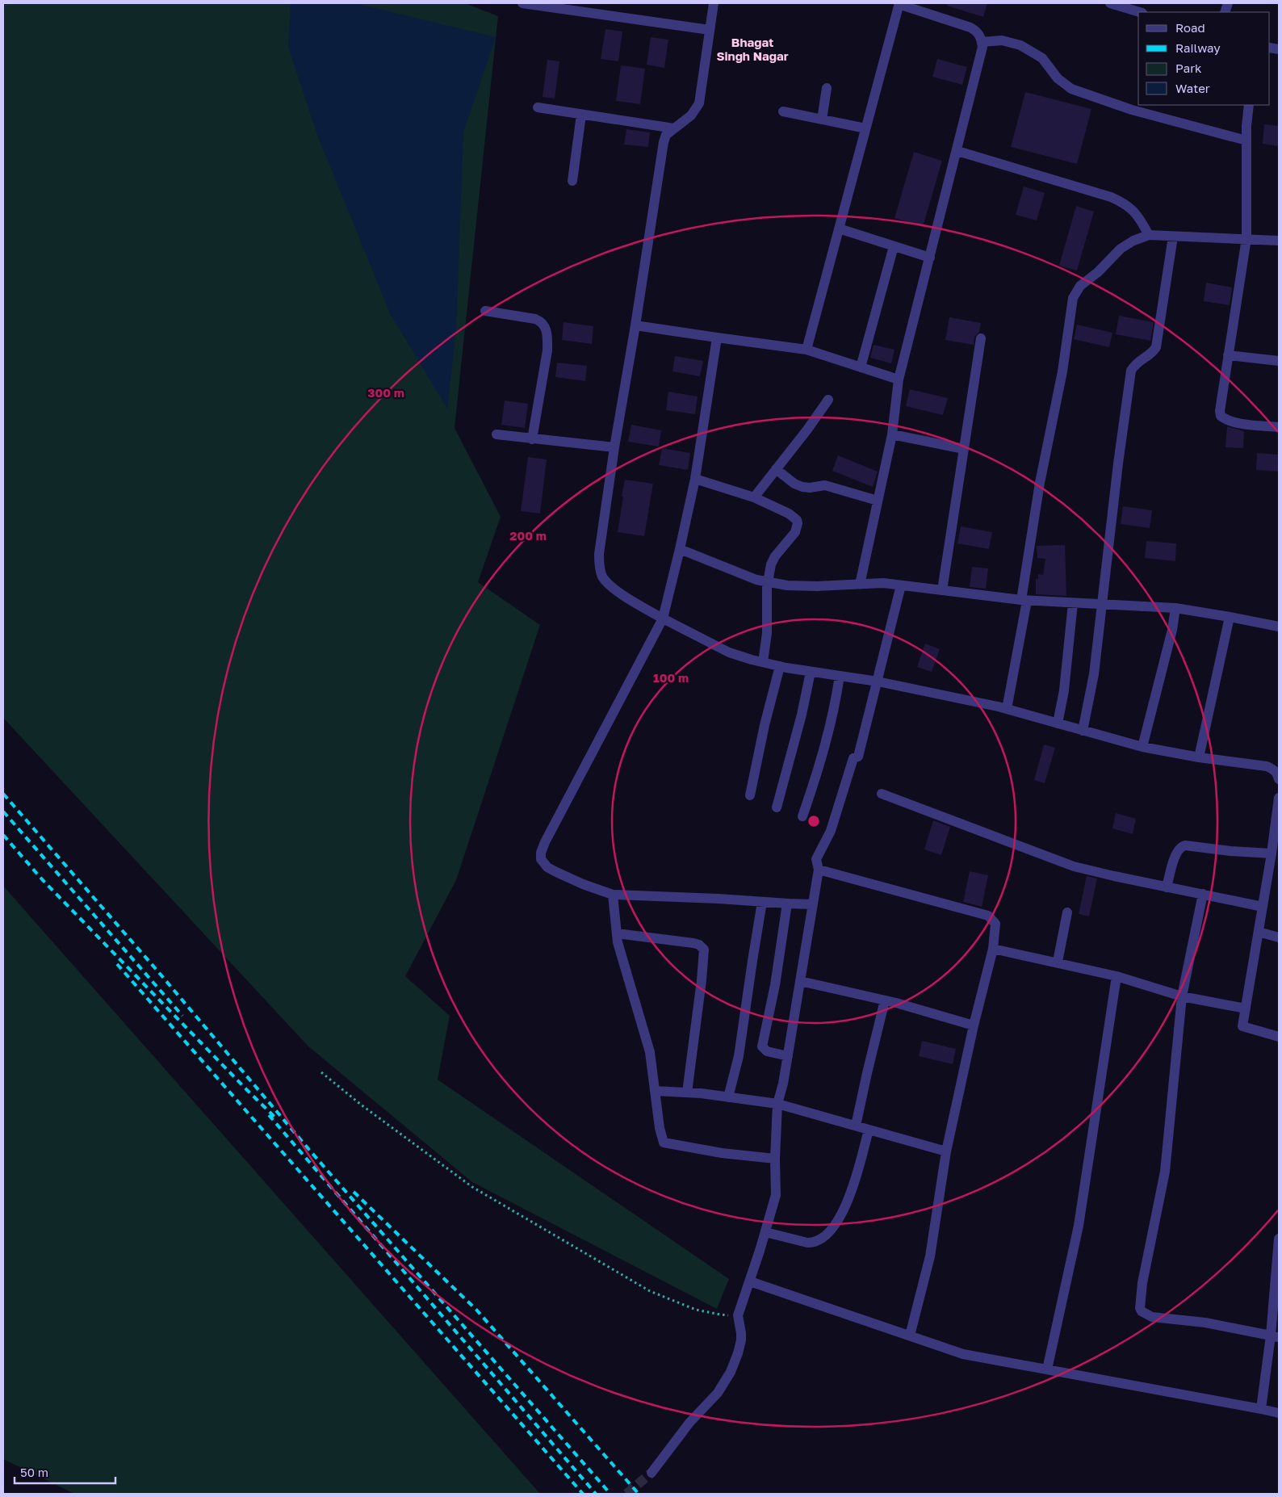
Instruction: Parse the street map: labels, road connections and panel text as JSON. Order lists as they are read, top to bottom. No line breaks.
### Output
{"districts":["Bhagat Singh Nagar"],"legend":["Road","Railway","Park","Water"],"scale_bar":"50 m","rings":["300 m","200 m","100 m"]}
